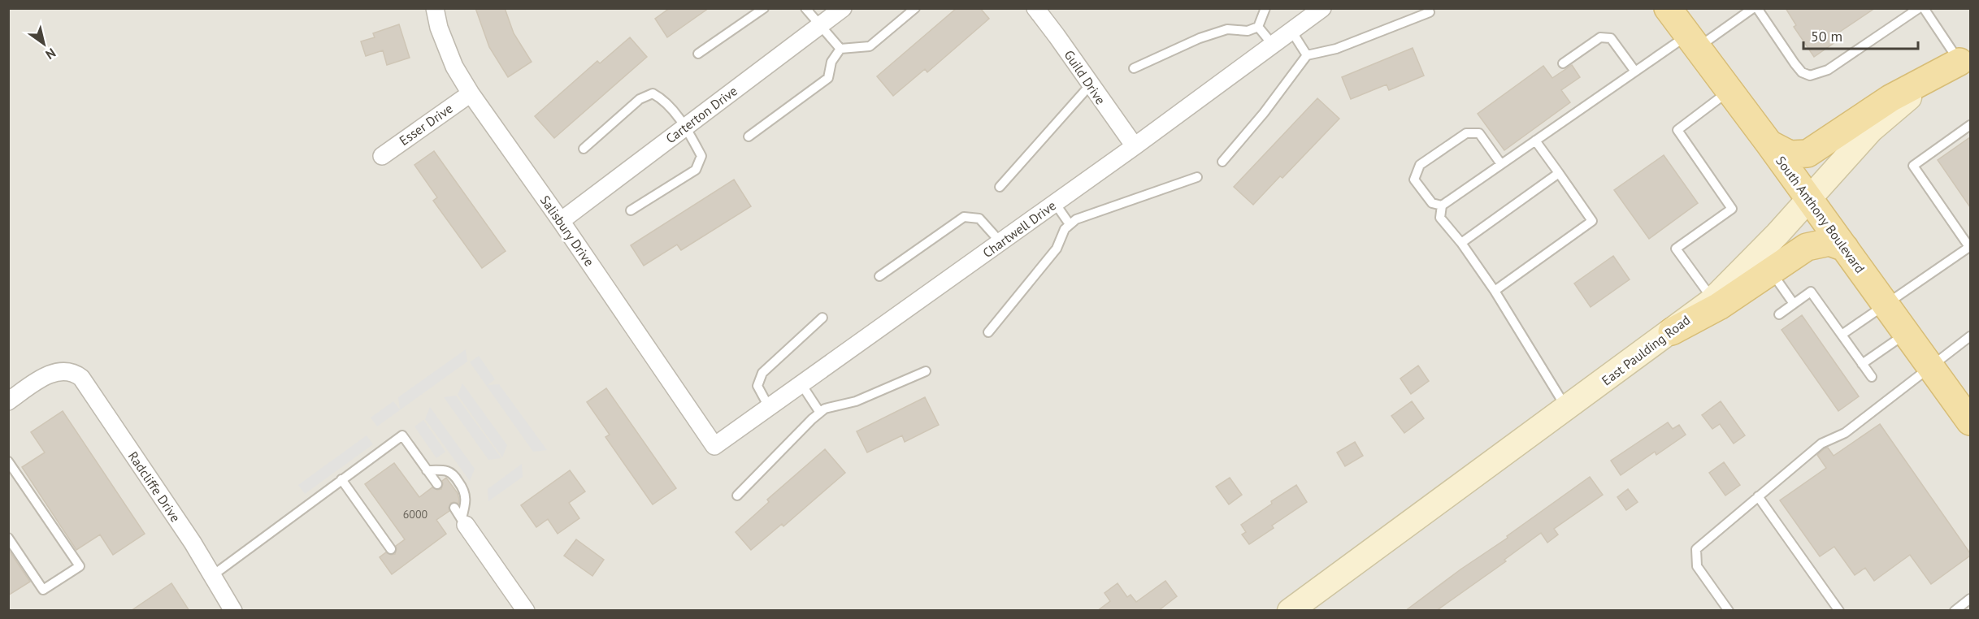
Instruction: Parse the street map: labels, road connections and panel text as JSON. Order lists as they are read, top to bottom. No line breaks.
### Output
{"streets":{"main road":["South Anthony Boulevard","East Paulding Road"],"street":["Guild Drive","Carterton Drive","Esser Drive","Chartwell Drive","Salisbury Drive","Radcliffe Drive"]},"crossings":[["Guild Drive","Chartwell Drive"],["Carterton Drive","Salisbury Drive"],["Esser Drive","Salisbury Drive"],["South Anthony Boulevard","East Paulding Road"],["Chartwell Drive","Salisbury Drive"]],"house_numbers":["6000"],"scale_bar":"50 m","north":"bottom right"}
